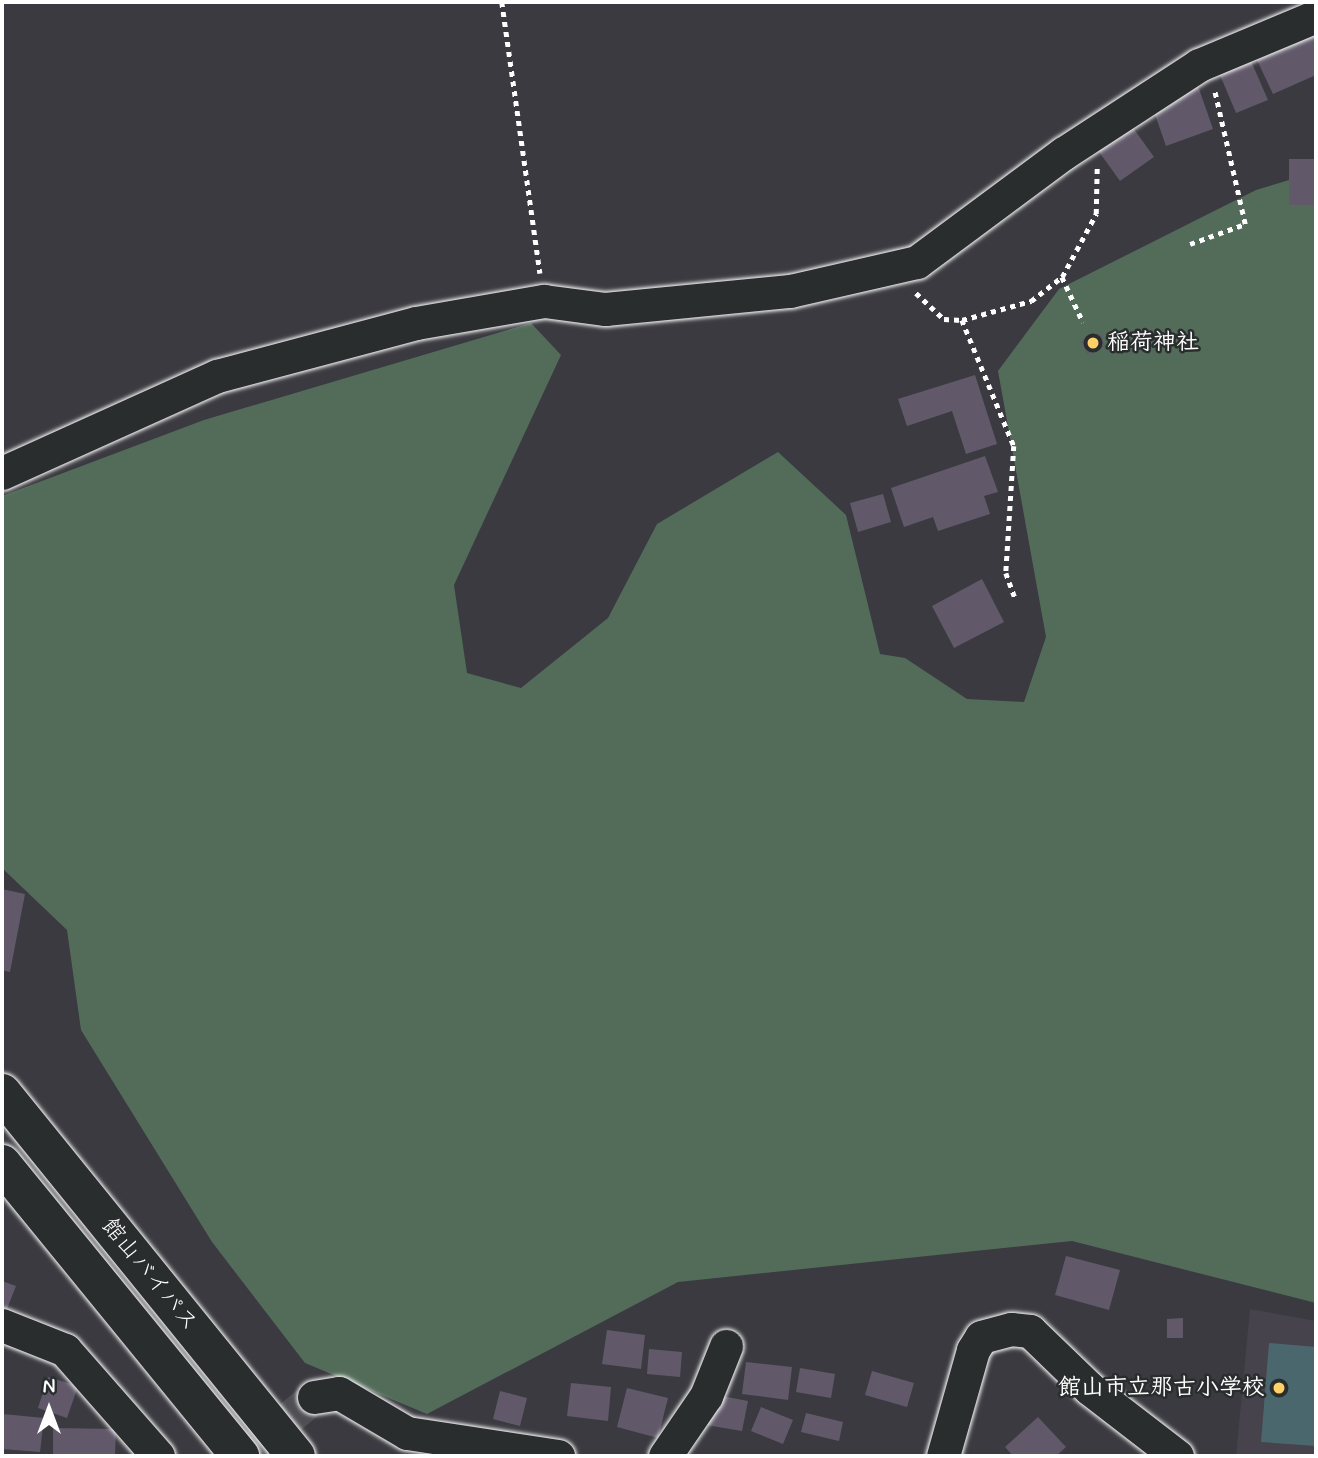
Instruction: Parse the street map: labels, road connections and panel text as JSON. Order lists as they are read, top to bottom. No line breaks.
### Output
{"streets":{"highway":["館山バイパス"]},"places":["稲荷神社","館山市立那古小学校"],"north":"top"}
